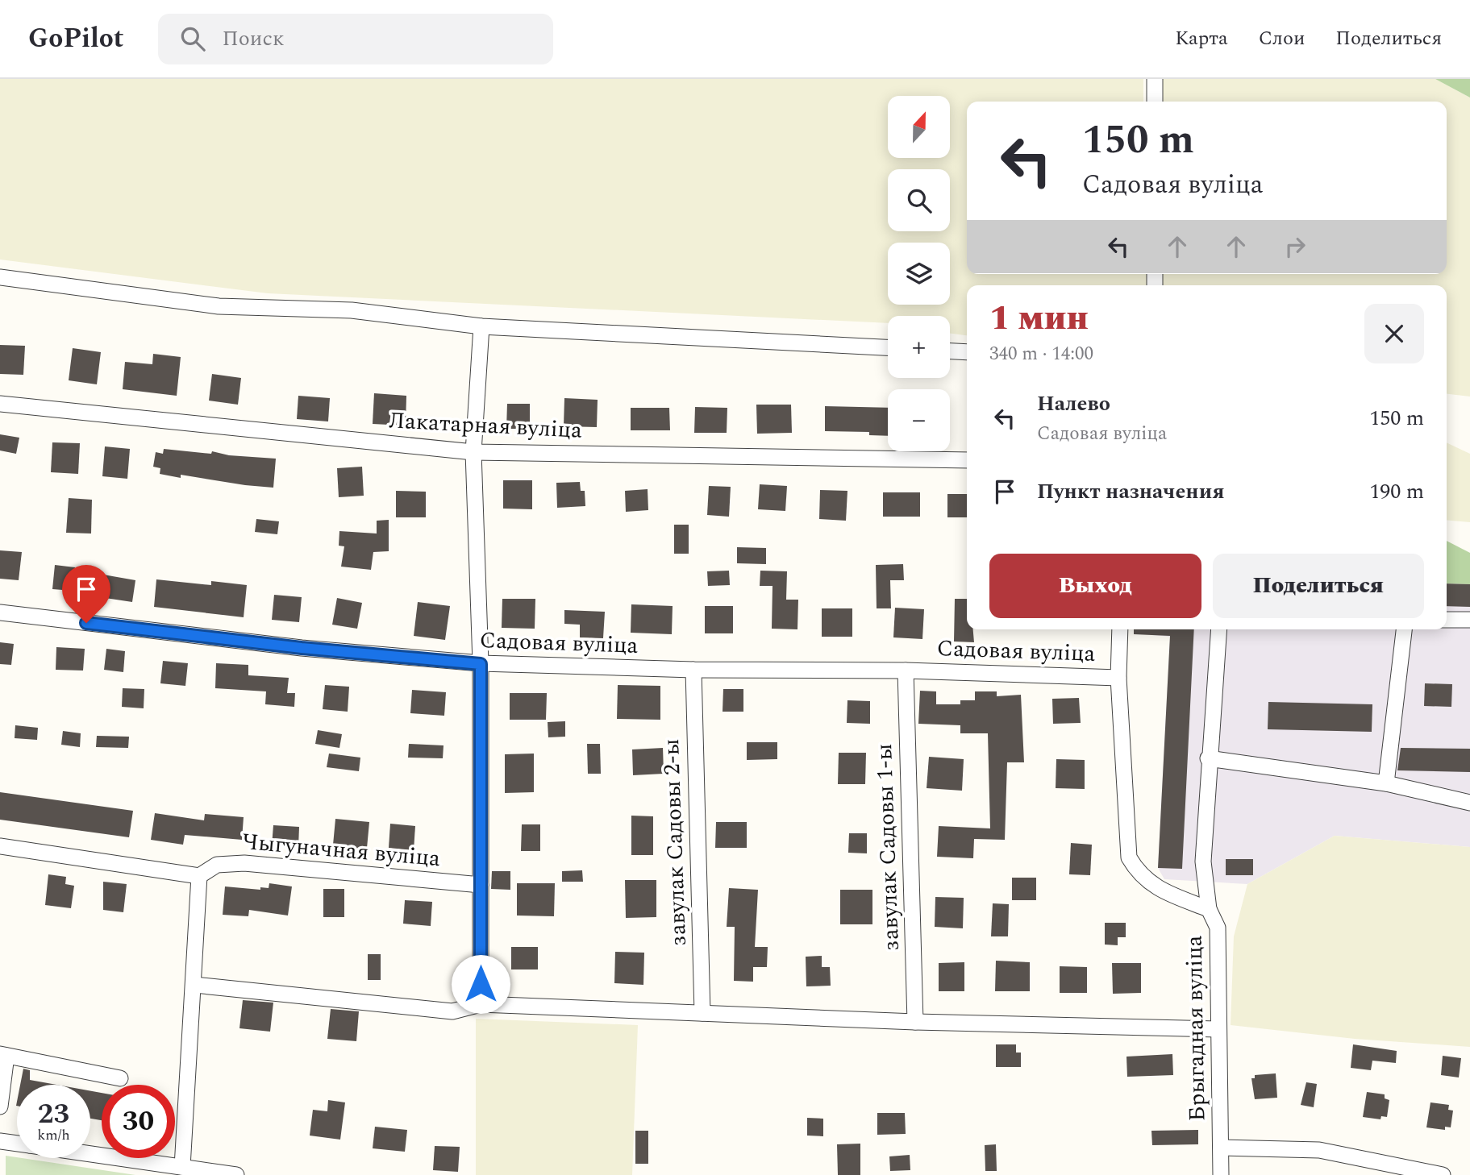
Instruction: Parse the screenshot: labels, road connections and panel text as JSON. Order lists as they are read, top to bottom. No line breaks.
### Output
{"streets":{"street":["Лакатарная вуліца","Садовая вуліца","завулак Садовы 2-ы","завулак Садовы 1-ы","Чыгуначная вуліца","Брыгадная вуліца"]},"crossings":[["Садовая вуліца","завулак Садовы 2-ы"],["Садовая вуліца","завулак Садовы 1-ы"],["Садовая вуліца","Брыгадная вуліца"]],"north":"top","page":{"header":"GoPilot","search":"Поиск","nav":["Карта","Слои","Поделиться"],"map_buttons":["+","−"],"turn":["150 m","Садовая вуліца"],"heading":["1 мин","340 m · 14:00"],"list":[{"name":"Налево","note":"Садовая вуліца","value":"150 m"},{"name":"Пункт назначения","value":"190 m"}],"buttons":["Выход","Поделиться"],"speed":"23 km/h","limit":"30"}}
